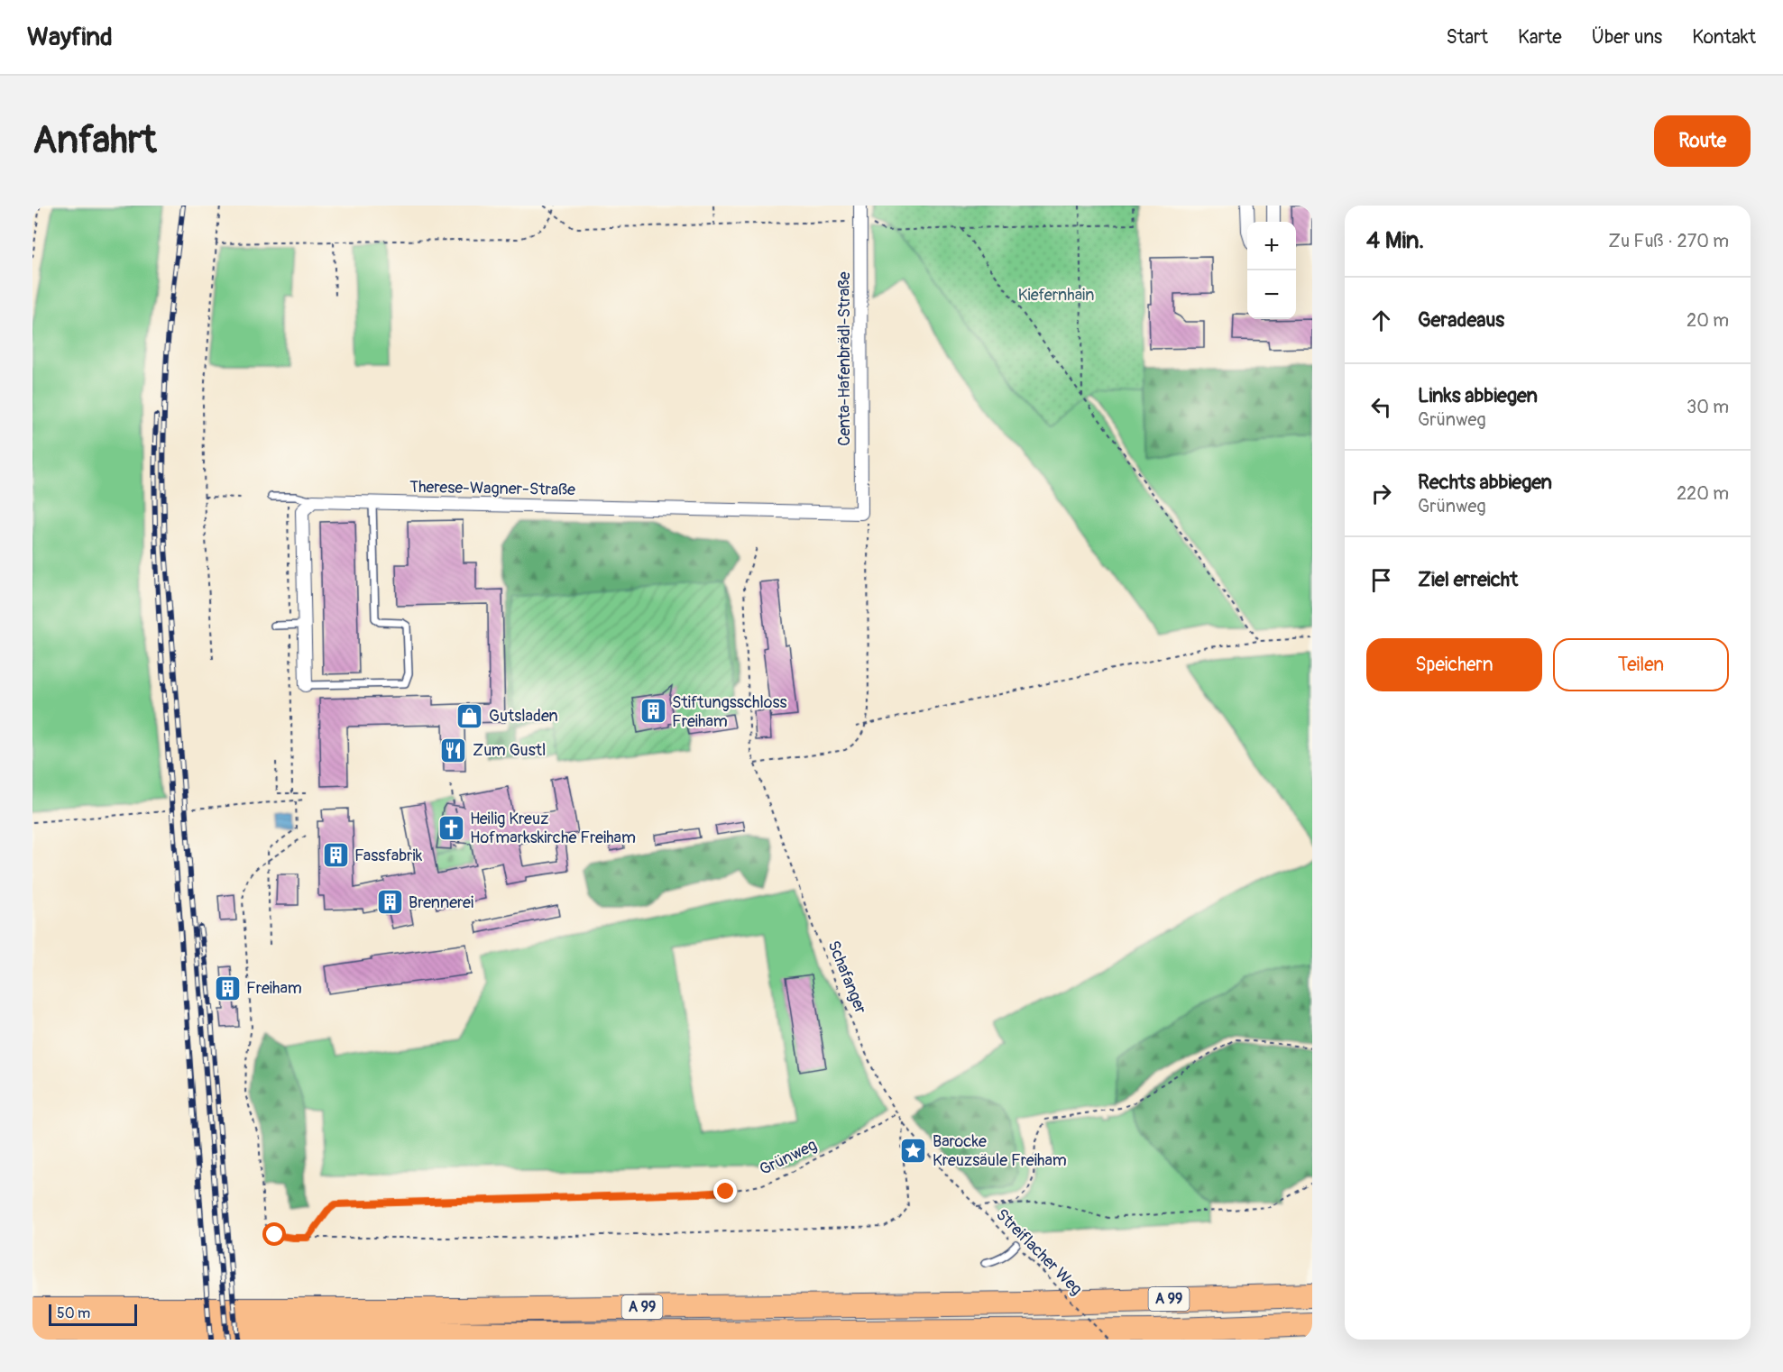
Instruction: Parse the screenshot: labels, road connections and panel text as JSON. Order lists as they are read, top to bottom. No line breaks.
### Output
{"streets":{"highway":["A 99"],"street":["Centa-Hafenbrädl-Straße","Therese-Wagner-Straße"],"path":["Schafanger","Grünweg","Streiflacher Weg"]},"crossings":[["Centa-Hafenbrädl-Straße","Therese-Wagner-Straße"],["Schafanger","Grünweg"],["Schafanger","Streiflacher Weg"]],"parks":["Kiefernhain"],"places":{"building":["Stiftungsschloss Freiham","Fassfabrik","Brennerei","Freiham"],"shop":["Gutsladen"],"restaurant":["Zum Gustl"],"church":["Heilig Kreuz Hofmarkskirche Freiham"],"place":["Barocke Kreuzsäule Freiham"]},"scale_bar":"50 m","page":{"header":"Wayfind","nav":["Start","Karte","Über uns","Kontakt"],"buttons":["Route",["Speichern","Teilen"]],"title":"Anfahrt","heading":["4 Min.","Zu Fuß · 270 m"],"map_buttons":["+","−"],"list":[["Geradeaus","20 m"],["Links abbiegen","Grünweg","30 m"],["Rechts abbiegen","Grünweg","220 m"],"Ziel erreicht"],"scale":"50 m"}}
